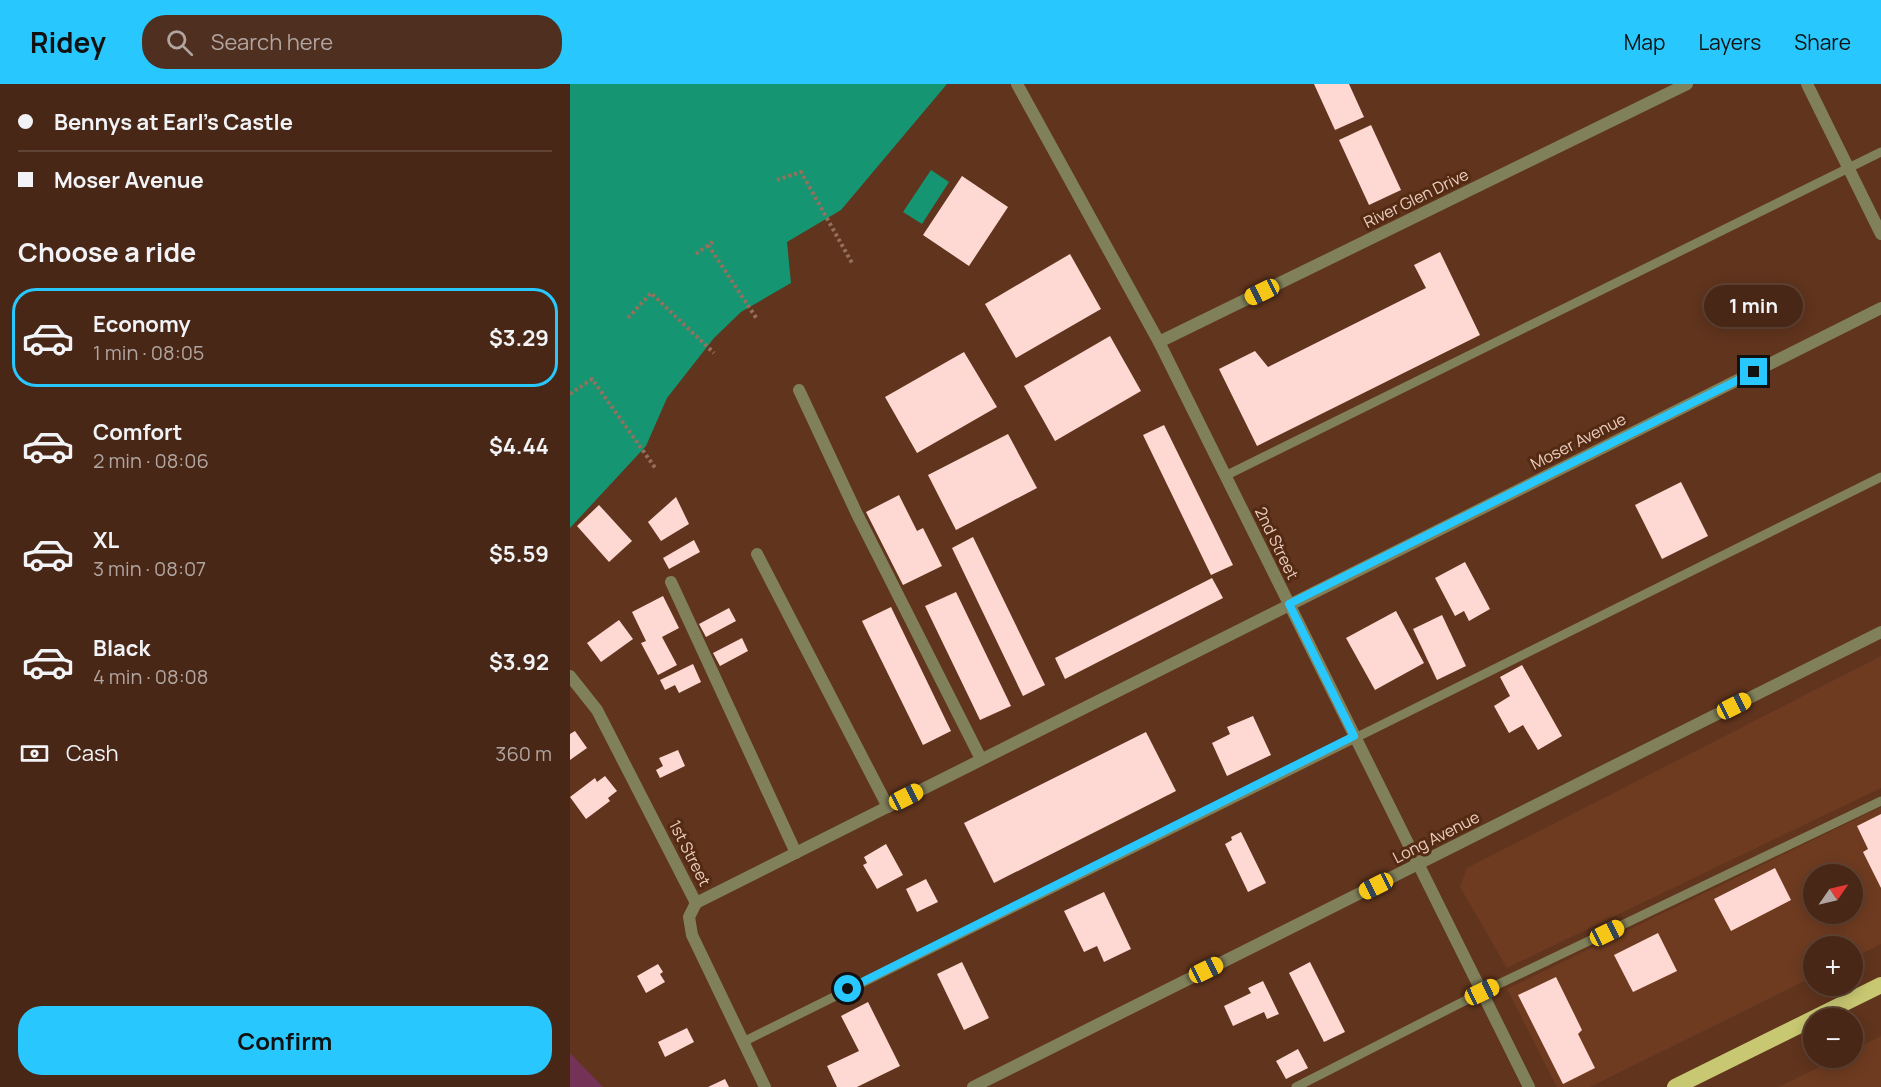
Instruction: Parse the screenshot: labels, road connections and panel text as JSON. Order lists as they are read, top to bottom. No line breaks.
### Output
{"streets":{"street":["River Glen Drive","Moser Avenue","2nd Street","Long Avenue","1st Street"]},"crossings":[["River Glen Drive","2nd Street"],["Moser Avenue","2nd Street"],["Moser Avenue","1st Street"],["2nd Street","Long Avenue"]],"north":"top right","page":{"header":"Ridey","search":"Search here","nav":["Map","Layers","Share"],"banner":["Bennys at Earl's Castle","Moser Avenue"],"heading":"Choose a ride","bubble":"1 min","list":[{"name":"Economy","note":"1 min · 08:05","value":"$3.29"},{"name":"Comfort","note":"2 min · 08:06","value":"$4.44"},{"name":"XL","note":"3 min · 08:07","value":"$5.59"},{"name":"Black","note":"4 min · 08:08","value":"$3.92"}],"pay":["Cash","360 m"],"map_buttons":["+","−"],"buttons":"Confirm"}}
